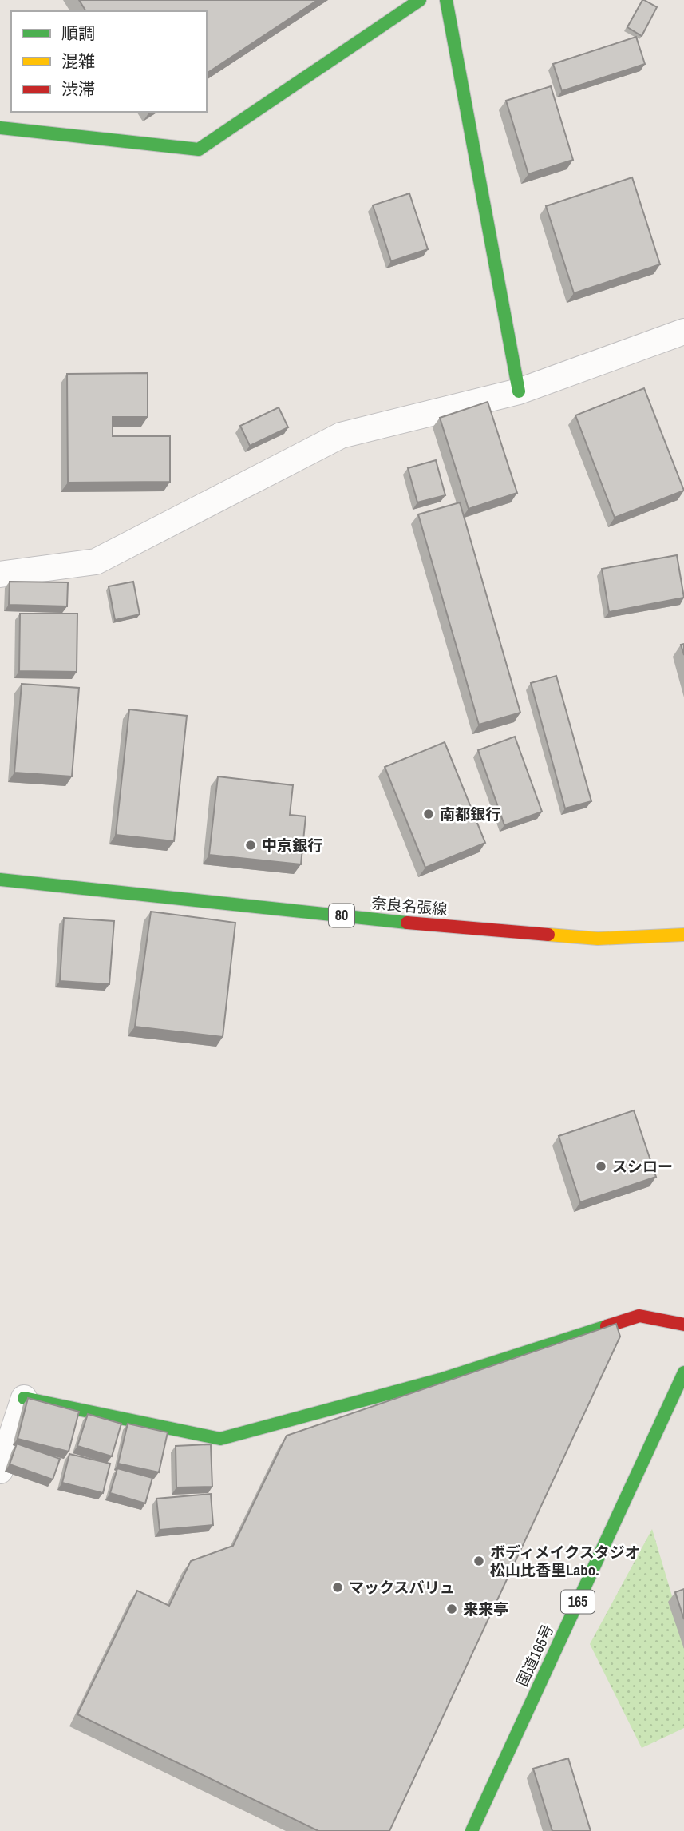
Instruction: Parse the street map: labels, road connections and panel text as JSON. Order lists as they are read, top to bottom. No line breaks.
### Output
{"streets":{"main road":["奈良名張線","80","165","国道165号"]},"places":["南都銀行","中京銀行","スシロー","ボディメイクスタジオ 松山比香里Labo.","マックスバリュ","来来亭"],"legend":["順調","混雑","渋滞"]}
